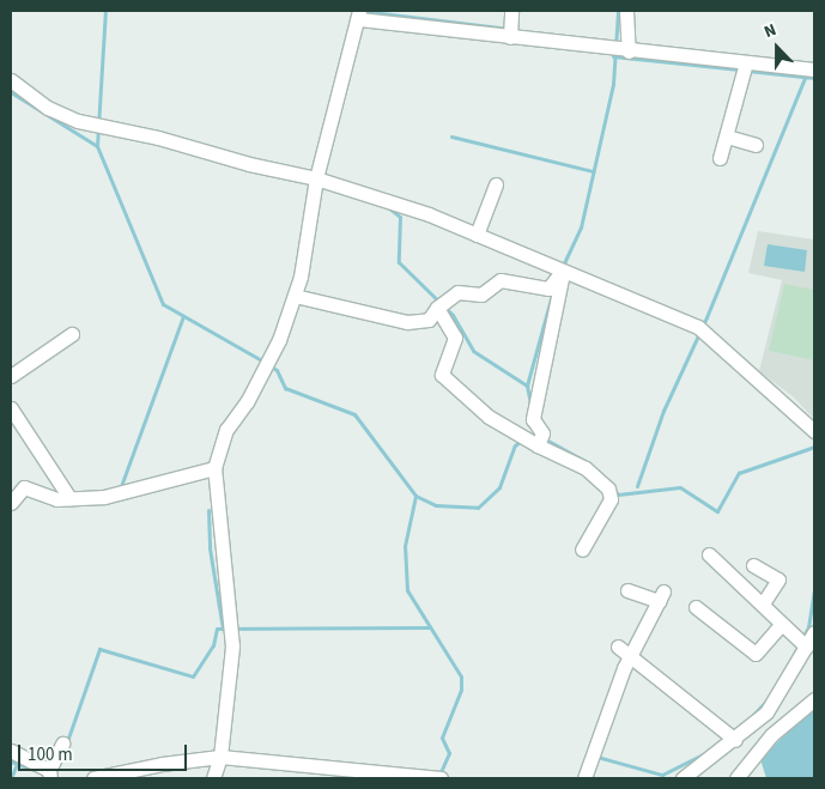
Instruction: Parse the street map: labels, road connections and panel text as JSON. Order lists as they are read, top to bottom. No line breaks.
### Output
{"scale_bar":"100 m","north":"top"}
